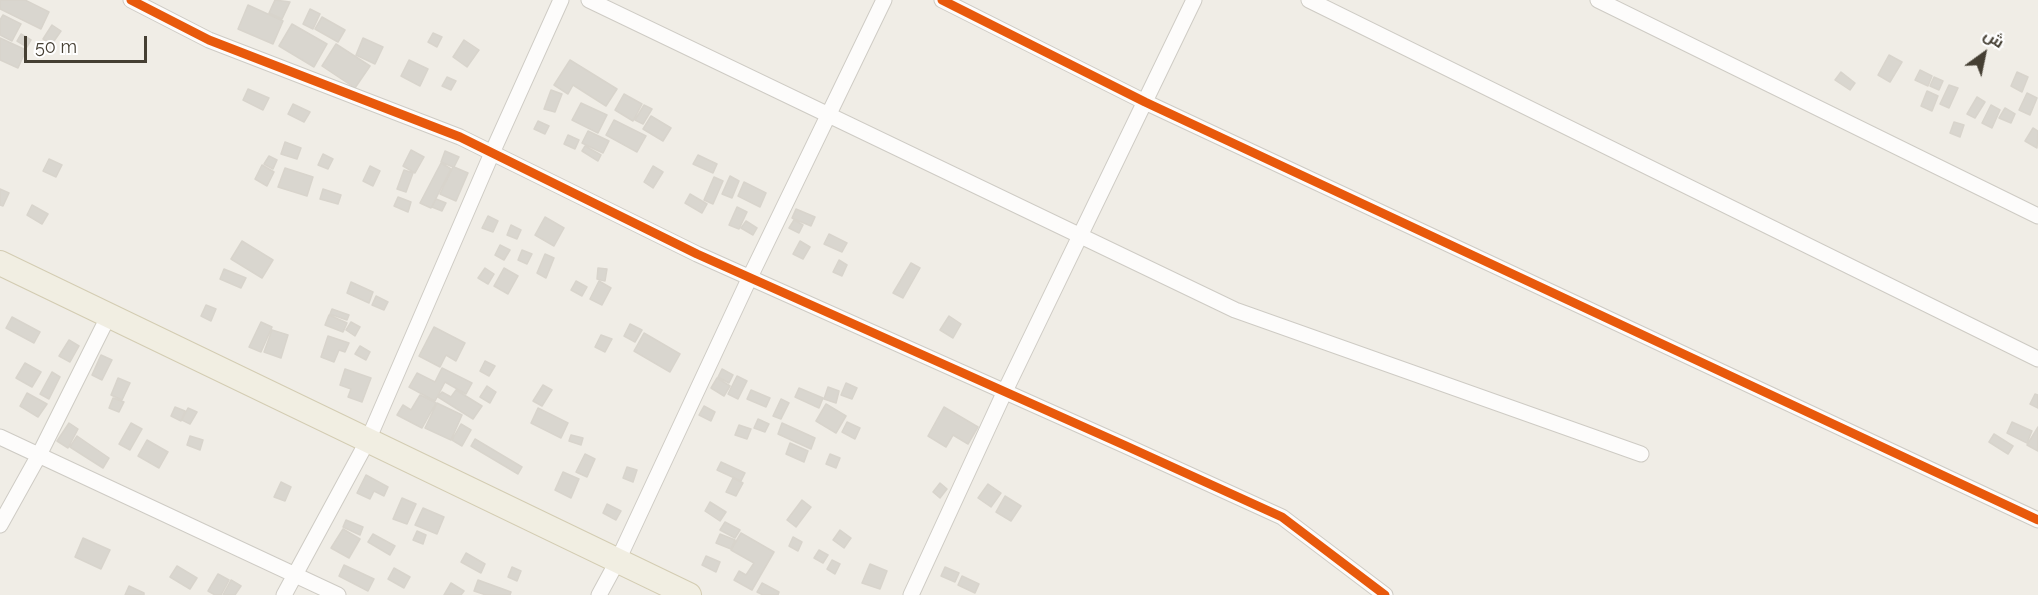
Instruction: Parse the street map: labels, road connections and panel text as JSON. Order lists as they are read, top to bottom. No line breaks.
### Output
{"scale_bar":"50 m","north":"top right"}
